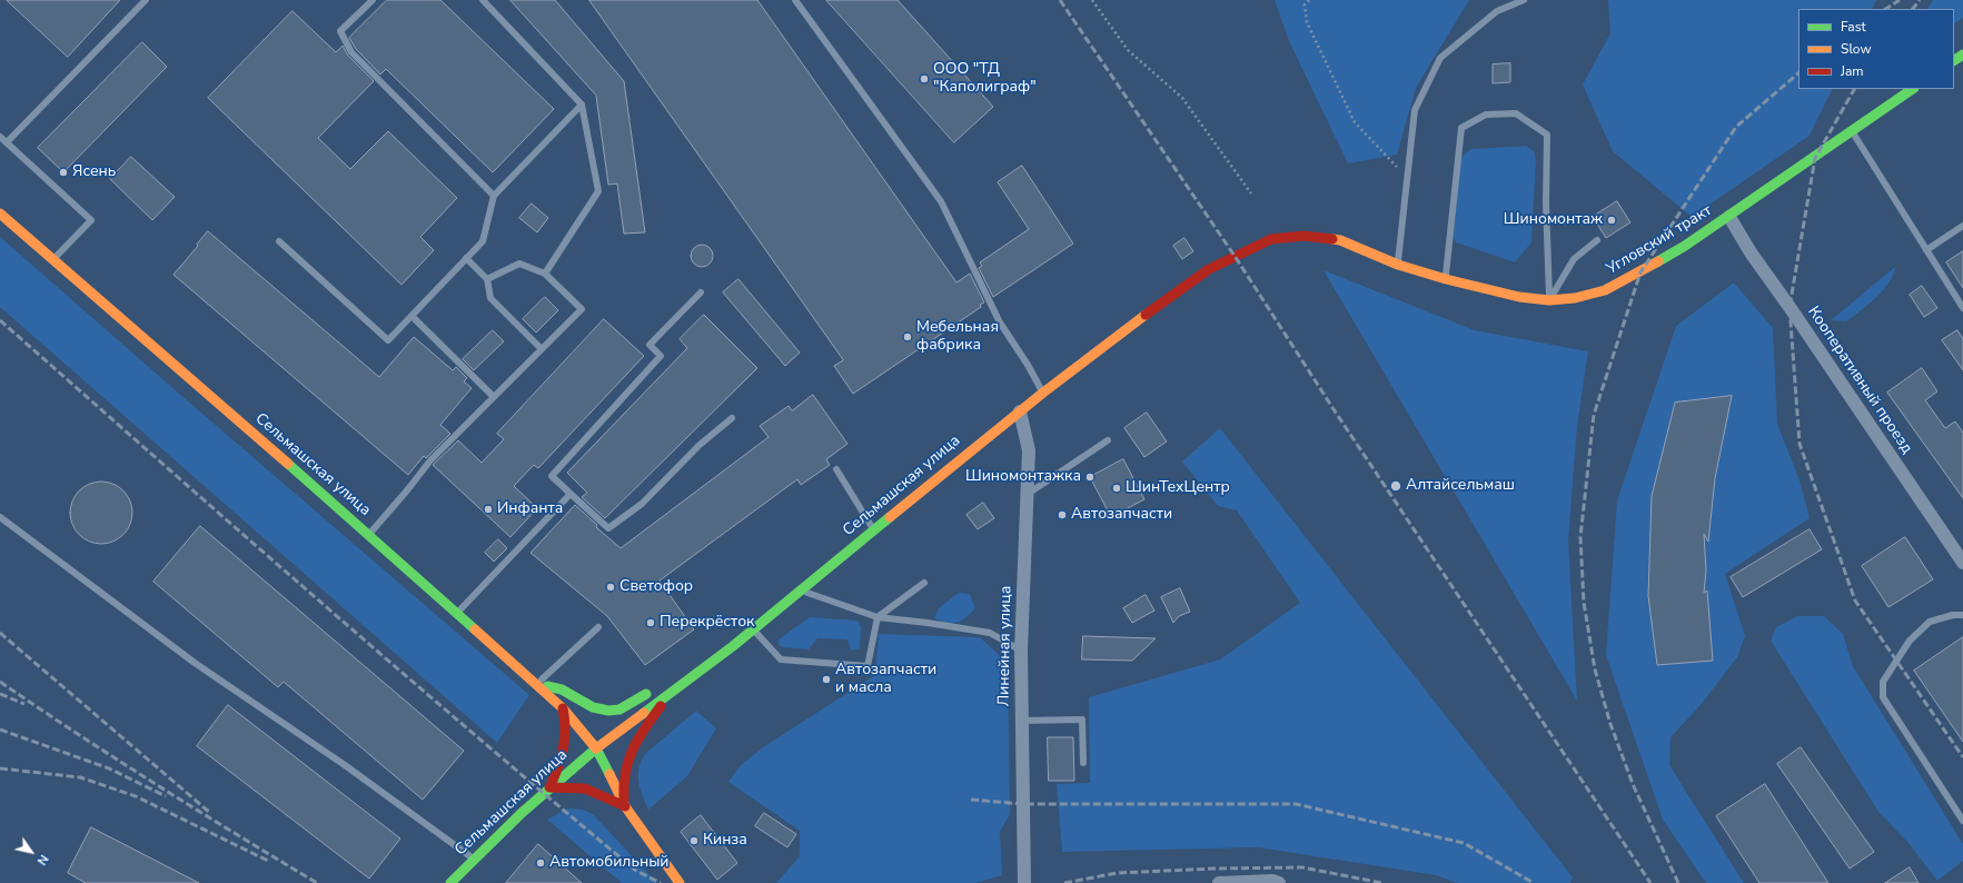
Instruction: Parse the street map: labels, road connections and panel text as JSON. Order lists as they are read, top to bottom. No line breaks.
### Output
{"streets":{"main road":["Угловский тракт","Сельмашская улица"],"street":["Кооперативный проезд","Линейная улица"]},"crossings":[["Угловский тракт","Кооперативный проезд"],["Угловский тракт","Сельмашская улица"],["Сельмашская улица","Линейная улица"]],"places":["ООО \"ТД \"Каполиграф\"","Ясень","Шиномонтаж","Мебельная фабрика","Шиномонтажка","Алтайсельмаш","ШинТехЦентр","Инфанта","Автозапчасти","Светофор","Перекрёсток","Автозапчасти и масла","Кинза","Автомобильный"],"legend":["Fast","Slow","Jam"],"north":"bottom right"}
